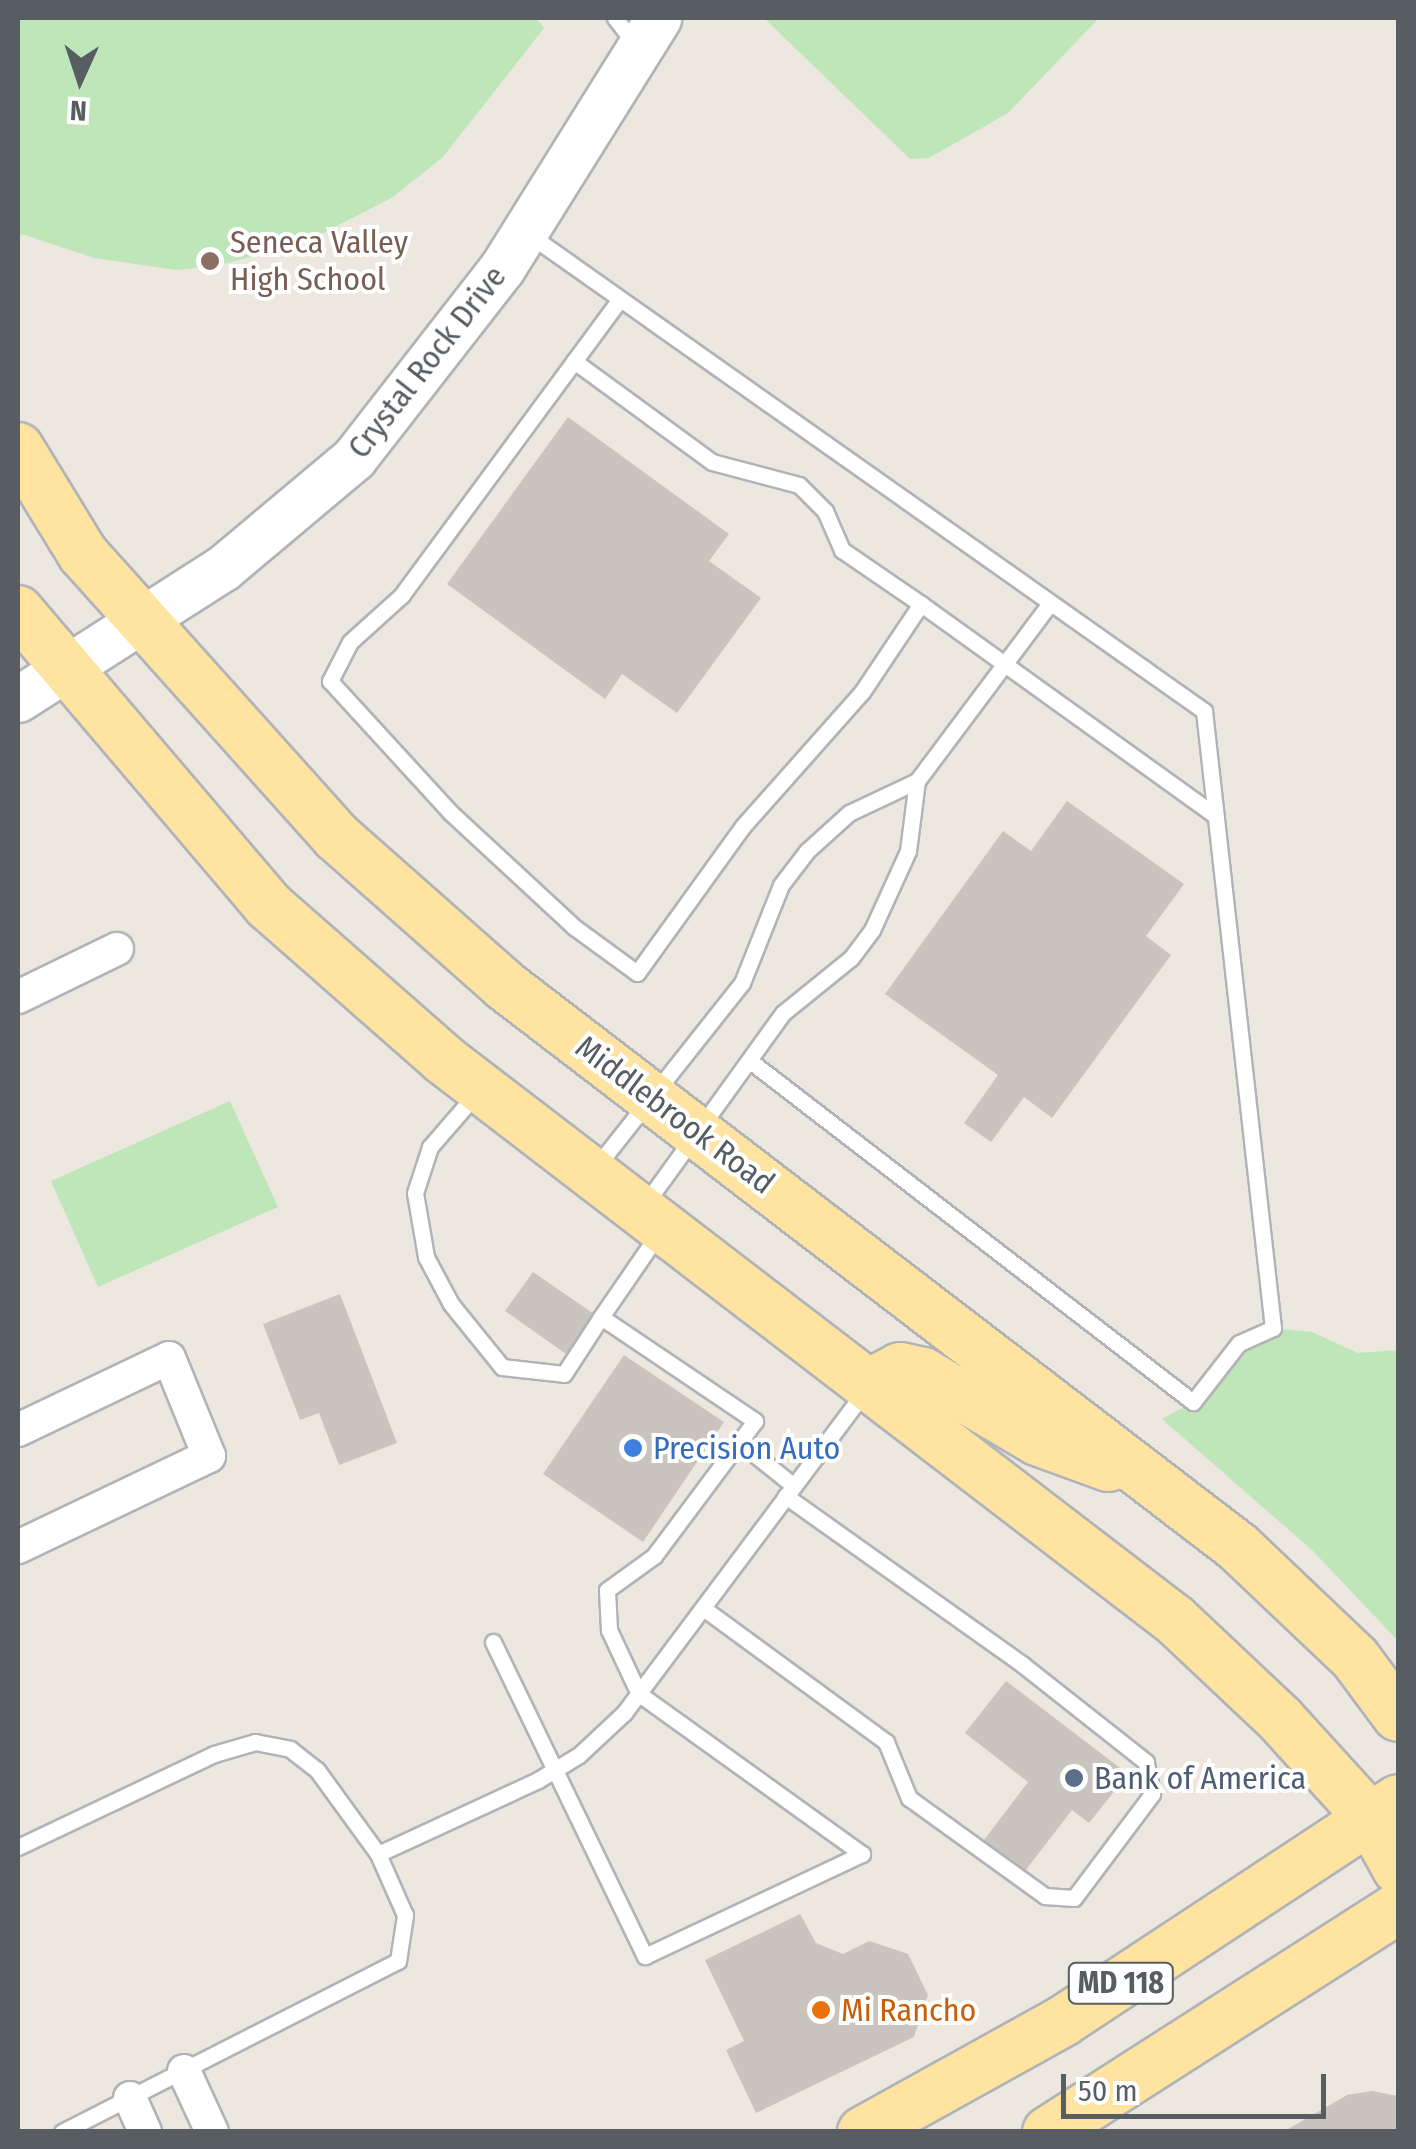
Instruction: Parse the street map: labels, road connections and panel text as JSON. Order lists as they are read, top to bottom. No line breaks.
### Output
{"streets":{"main road":["Middlebrook Road","MD 118"],"street":["Crystal Rock Drive"]},"crossings":[["Crystal Rock Drive","Middlebrook Road"]],"places":["Seneca Valley High School","Precision Auto","Bank of America","Mi Rancho"],"scale_bar":"50 m","north":"bottom"}
